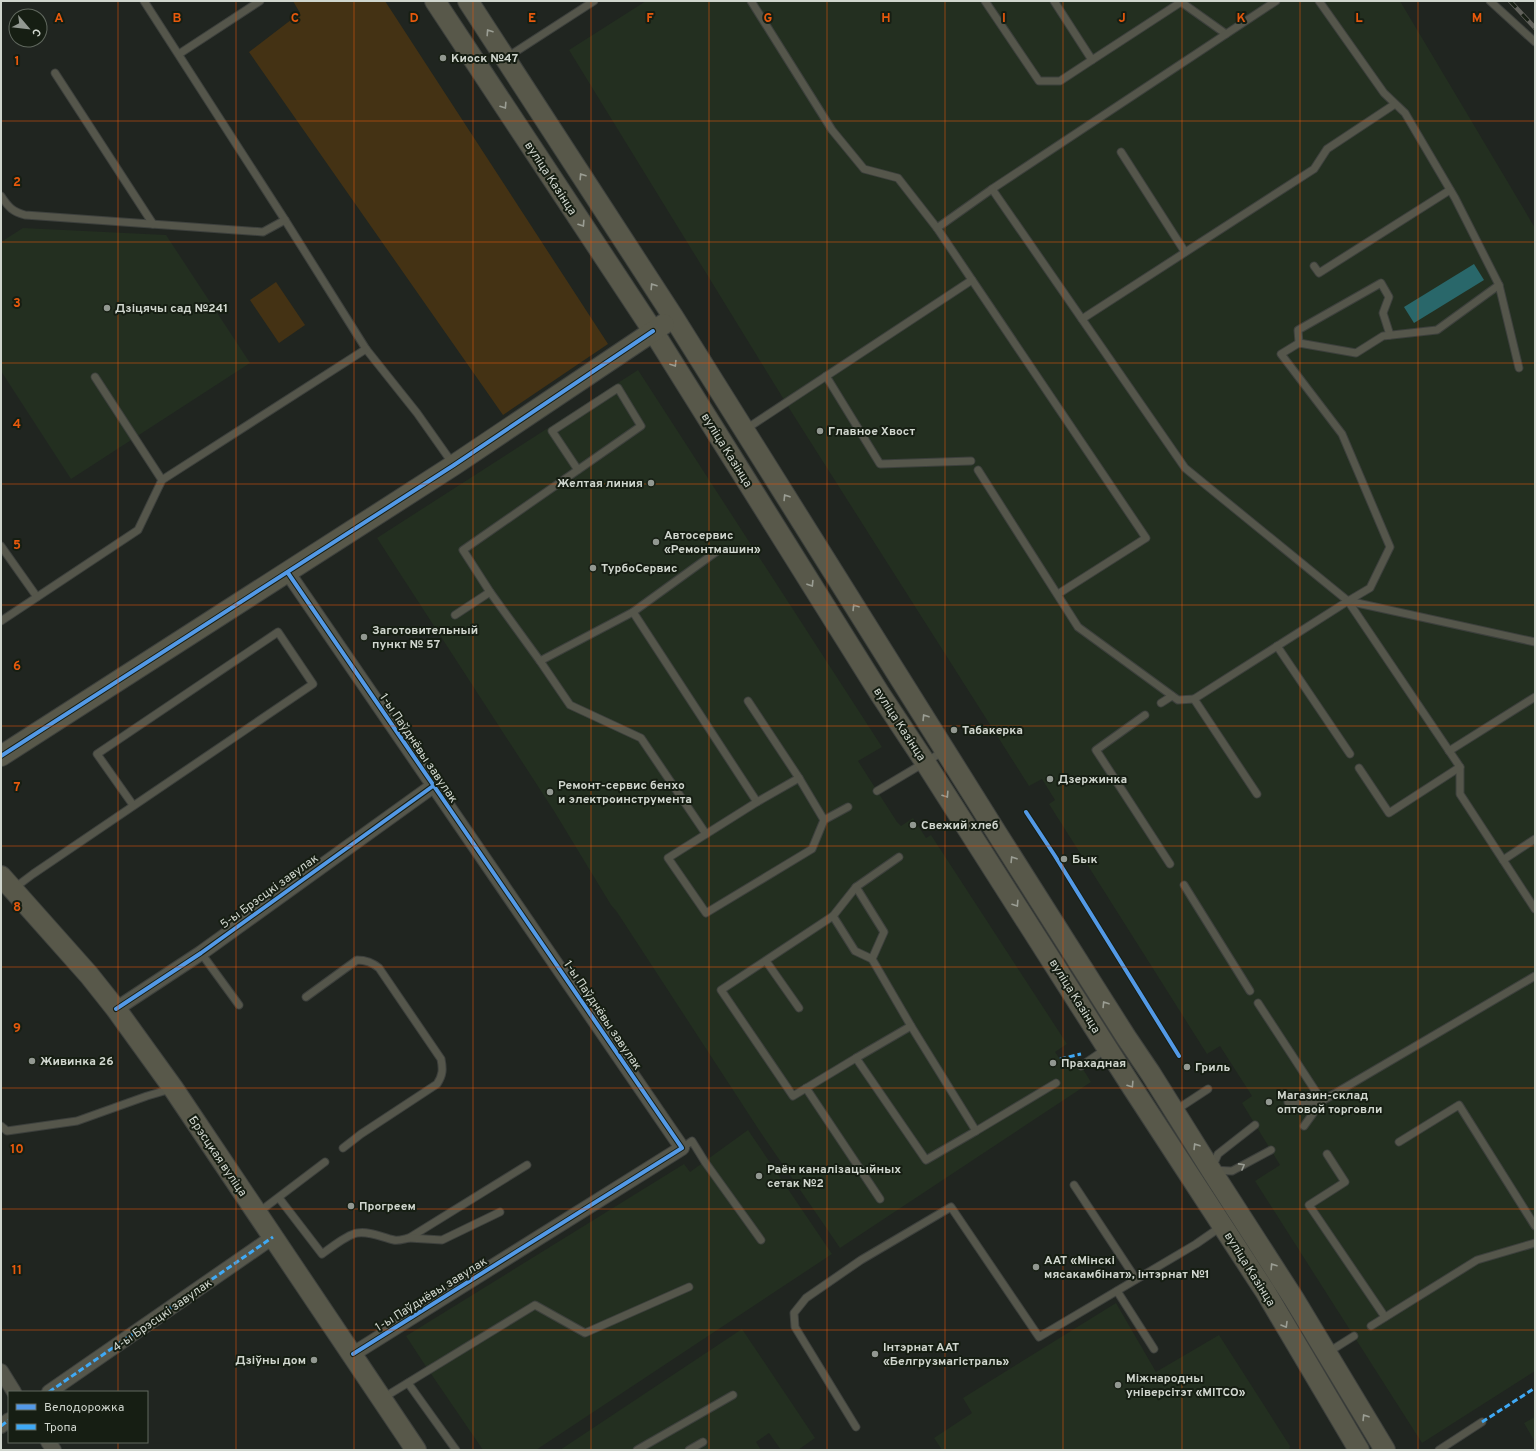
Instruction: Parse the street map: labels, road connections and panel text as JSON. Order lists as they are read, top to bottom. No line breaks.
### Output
{"streets":{"main road":["вуліца Казінца","Брэсцкая вуліца"],"street":["1-ы Паўднёвы завулак","5-ы Брэсцкі завулак","4-ы Брэсцкі завулак"]},"crossings":[["1-ы Паўднёвы завулак","5-ы Брэсцкі завулак"],["1-ы Паўднёвы завулак","Брэсцкая вуліца"],["5-ы Брэсцкі завулак","Брэсцкая вуліца"],["Брэсцкая вуліца","4-ы Брэсцкі завулак"]],"places":["Киоск №47","Дзіцячы сад №241","Главное Хвост","Желтая линия","Автосервис «Ремонтмашин»","ТурбоСервис","Заготовительный пункт № 57","Табакерка","Дзержинка","Ремонт-сервис бенхо и электроинструмента","Свежий хлеб","Бык","Живинка 26","Прахадная","Гриль","Магазин-склад оптовой торговли","Раён каналізацыйных сетак №2","Прогреем","ААТ «Мінскі мясакамбінат», інтэрнат №1","Інтэрнат ААТ «Белгрузмагістраль»","Дзіўны дом","Міжнародны універсітэт «МІТСО»"],"legend":["Велодорожка","Тропа"],"north":"bottom right","grid":{"columns":["A","B","C","D","E","F","G","H","I","J","K","L","M"],"rows":["1","2","3","4","5","6","7","8","9","10","11"]}}
